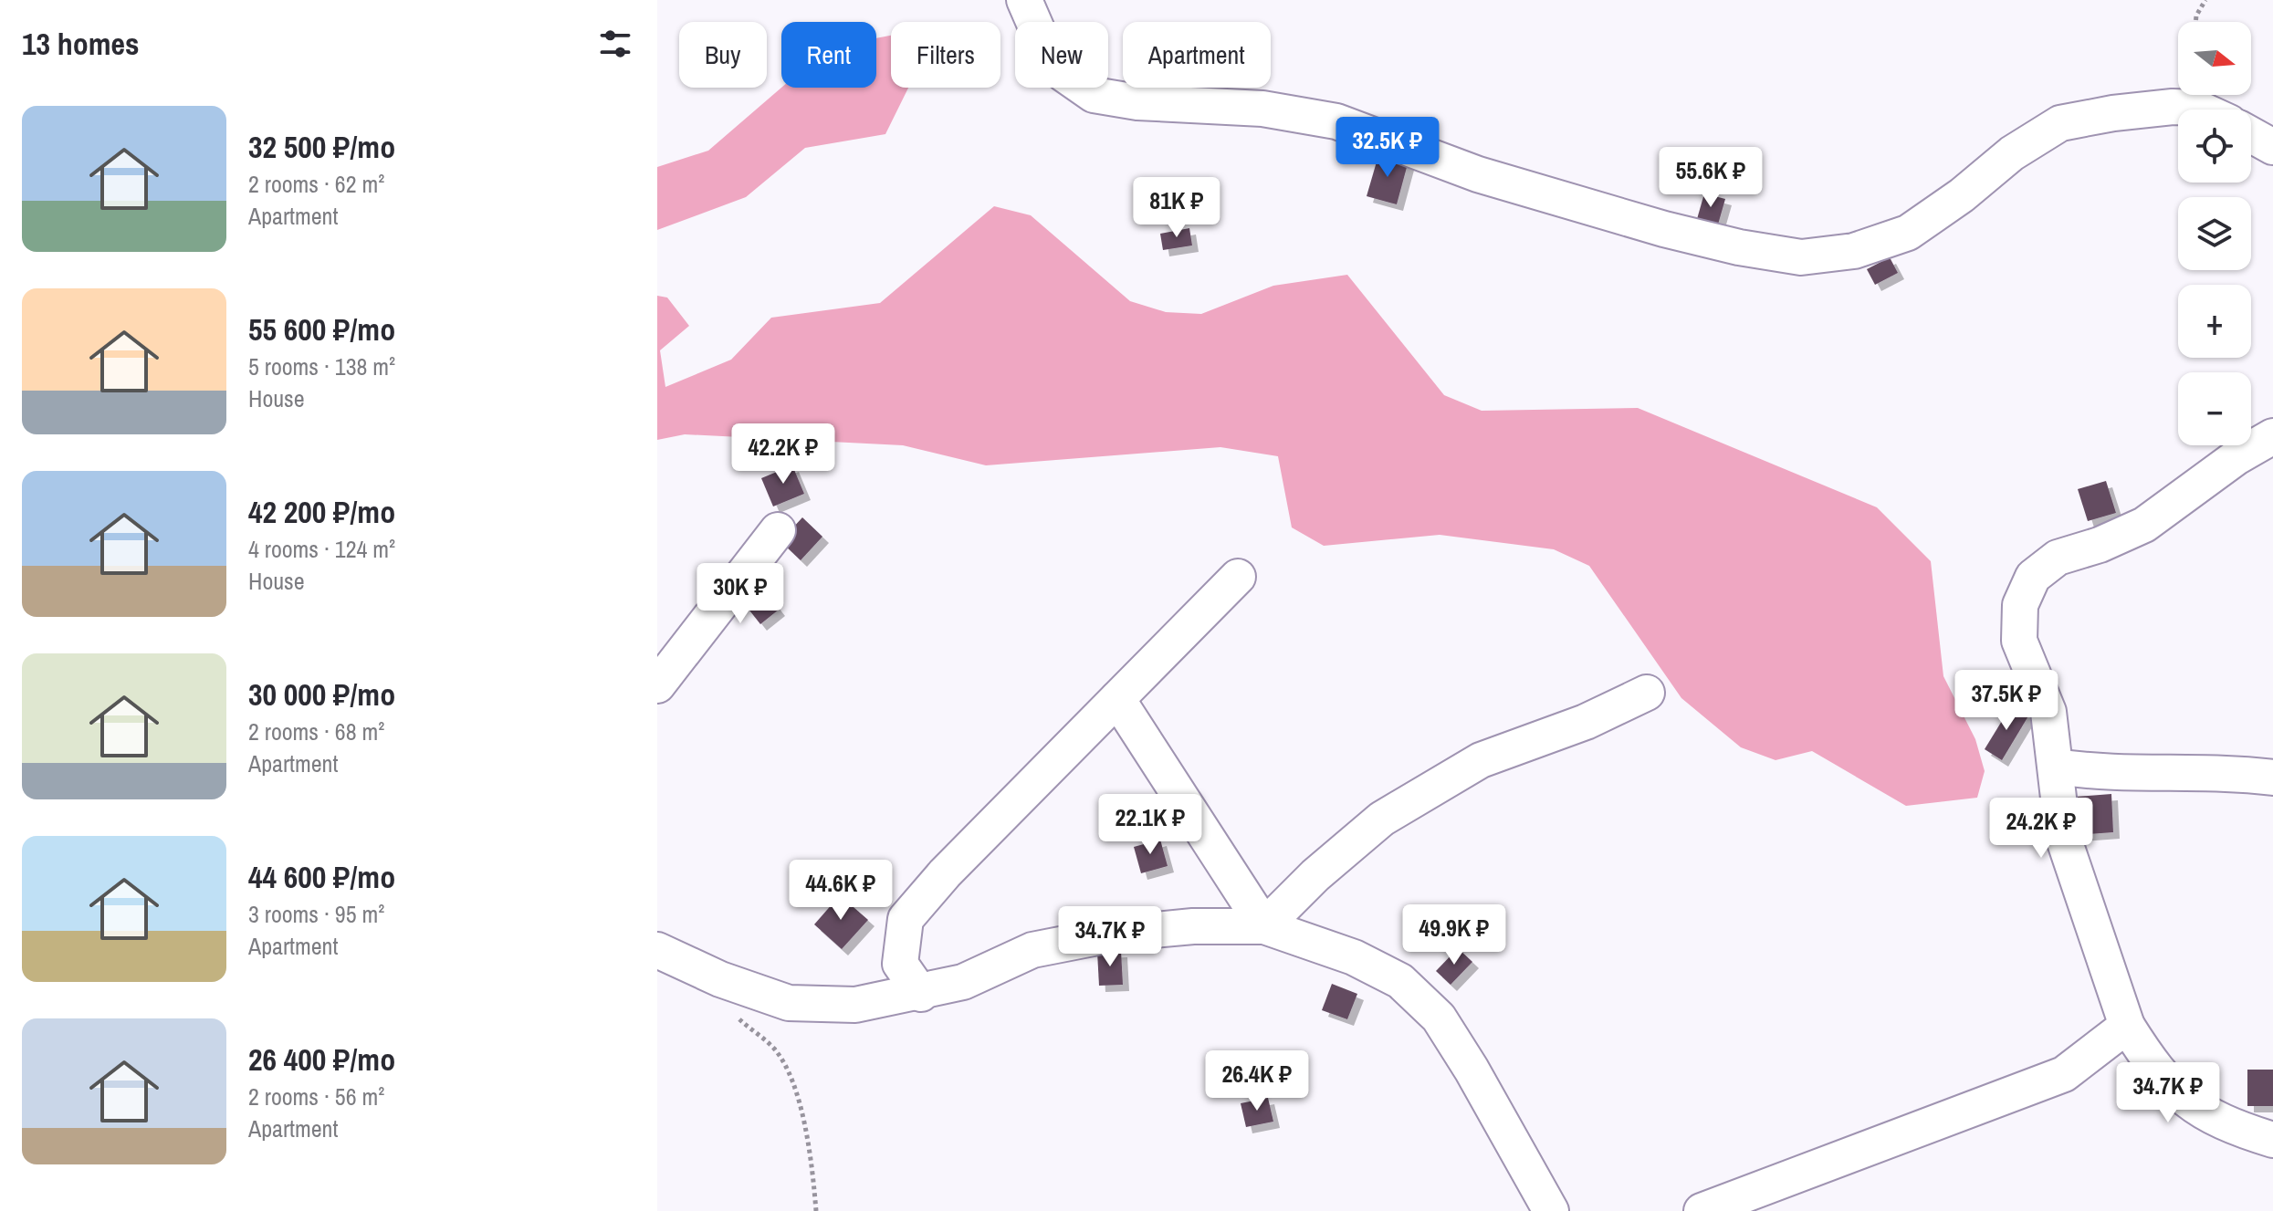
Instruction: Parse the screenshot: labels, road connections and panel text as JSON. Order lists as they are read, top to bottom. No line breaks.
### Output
{"north":"right","page":{"heading":"13 homes","map_buttons":["+","−"],"chip":["Buy","Rent","Filters","New","Apartment"],"list":[{"name":"32 500 ₽/mo","note":"2 rooms · 62 m² · Apartment"},{"name":"55 600 ₽/mo","note":"5 rooms · 138 m² · House"},{"name":"42 200 ₽/mo","note":"4 rooms · 124 m² · House"},{"name":"30 000 ₽/mo","note":"2 rooms · 68 m² · Apartment"},{"name":"44 600 ₽/mo","note":"3 rooms · 95 m² · Apartment"},{"name":"26 400 ₽/mo","note":"2 rooms · 56 m² · Apartment"}],"price":["32.5K ₽","55.6K ₽","81K ₽","42.2K ₽","30K ₽","37.5K ₽","22.1K ₽","24.2K ₽","44.6K ₽","49.9K ₽","34.7K ₽","26.4K ₽","34.7K ₽"]}}
